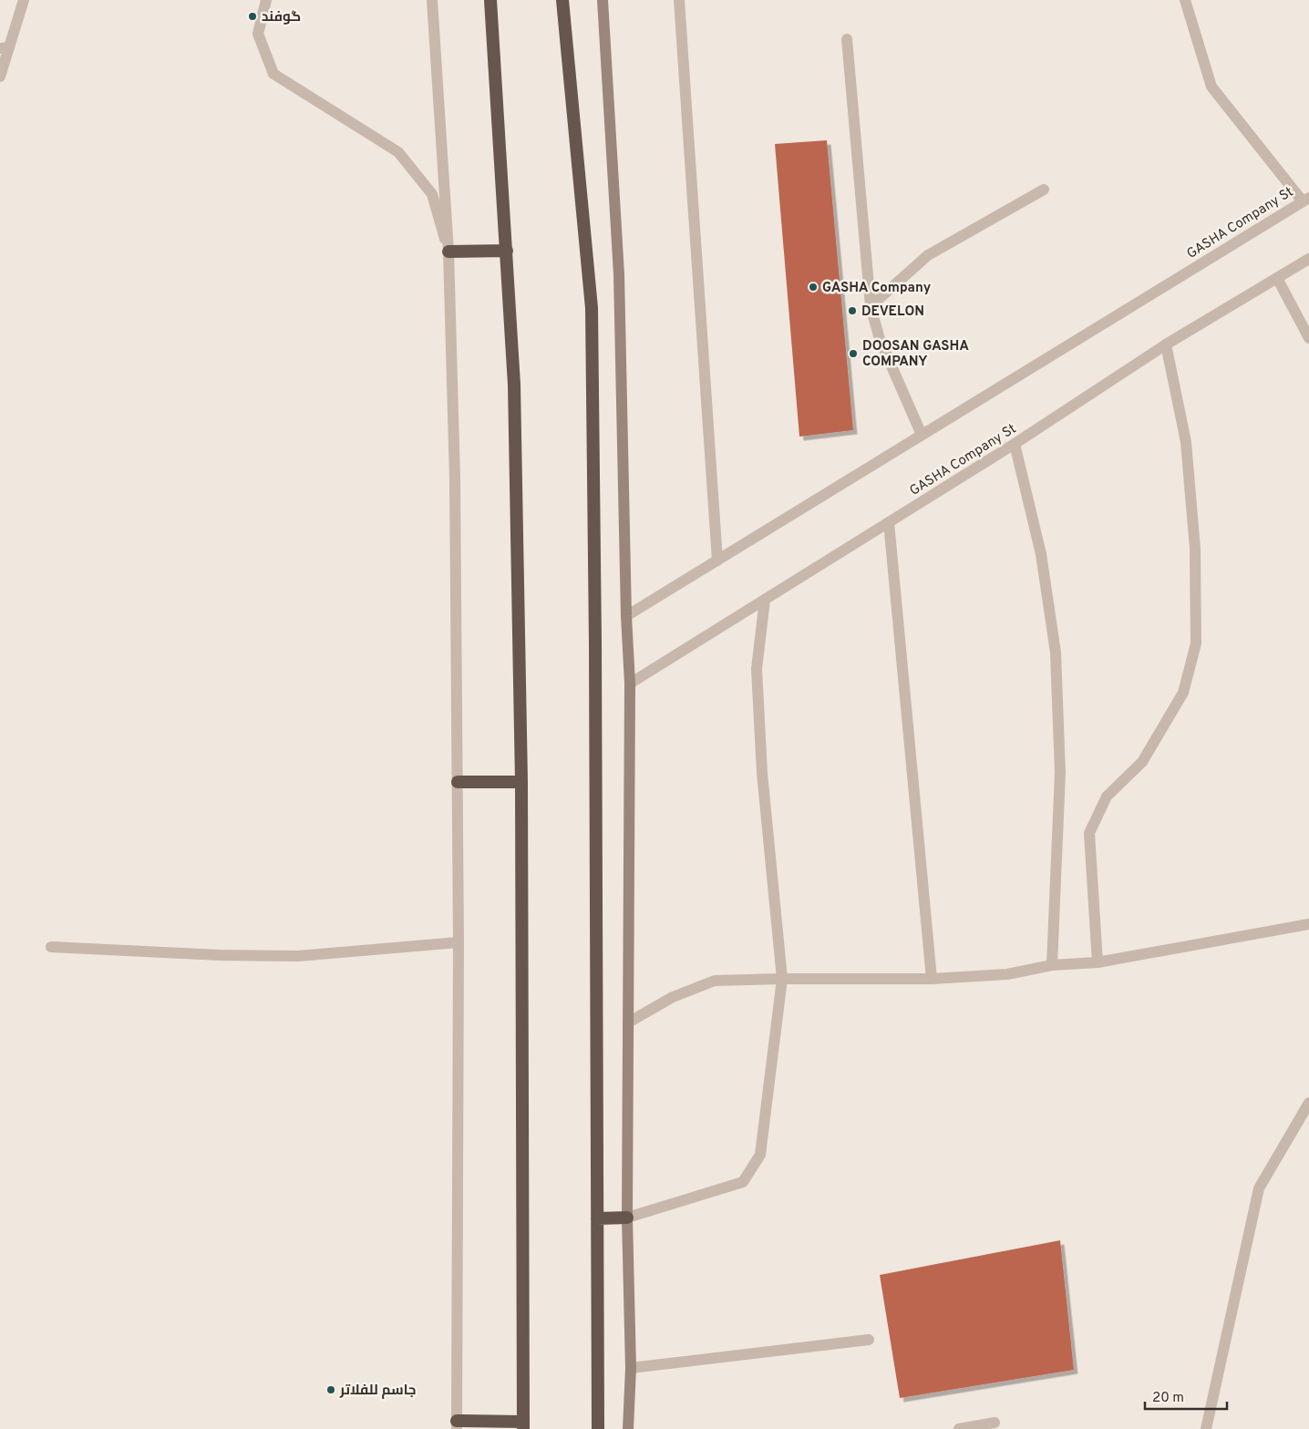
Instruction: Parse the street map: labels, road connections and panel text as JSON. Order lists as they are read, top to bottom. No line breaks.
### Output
{"streets":{"street":["GASHA Company St"]},"places":["گوفند","GASHA Company","DEVELON","DOOSAN GASHA COMPANY","جاسم للفلاتر"],"scale_bar":"20 m"}
